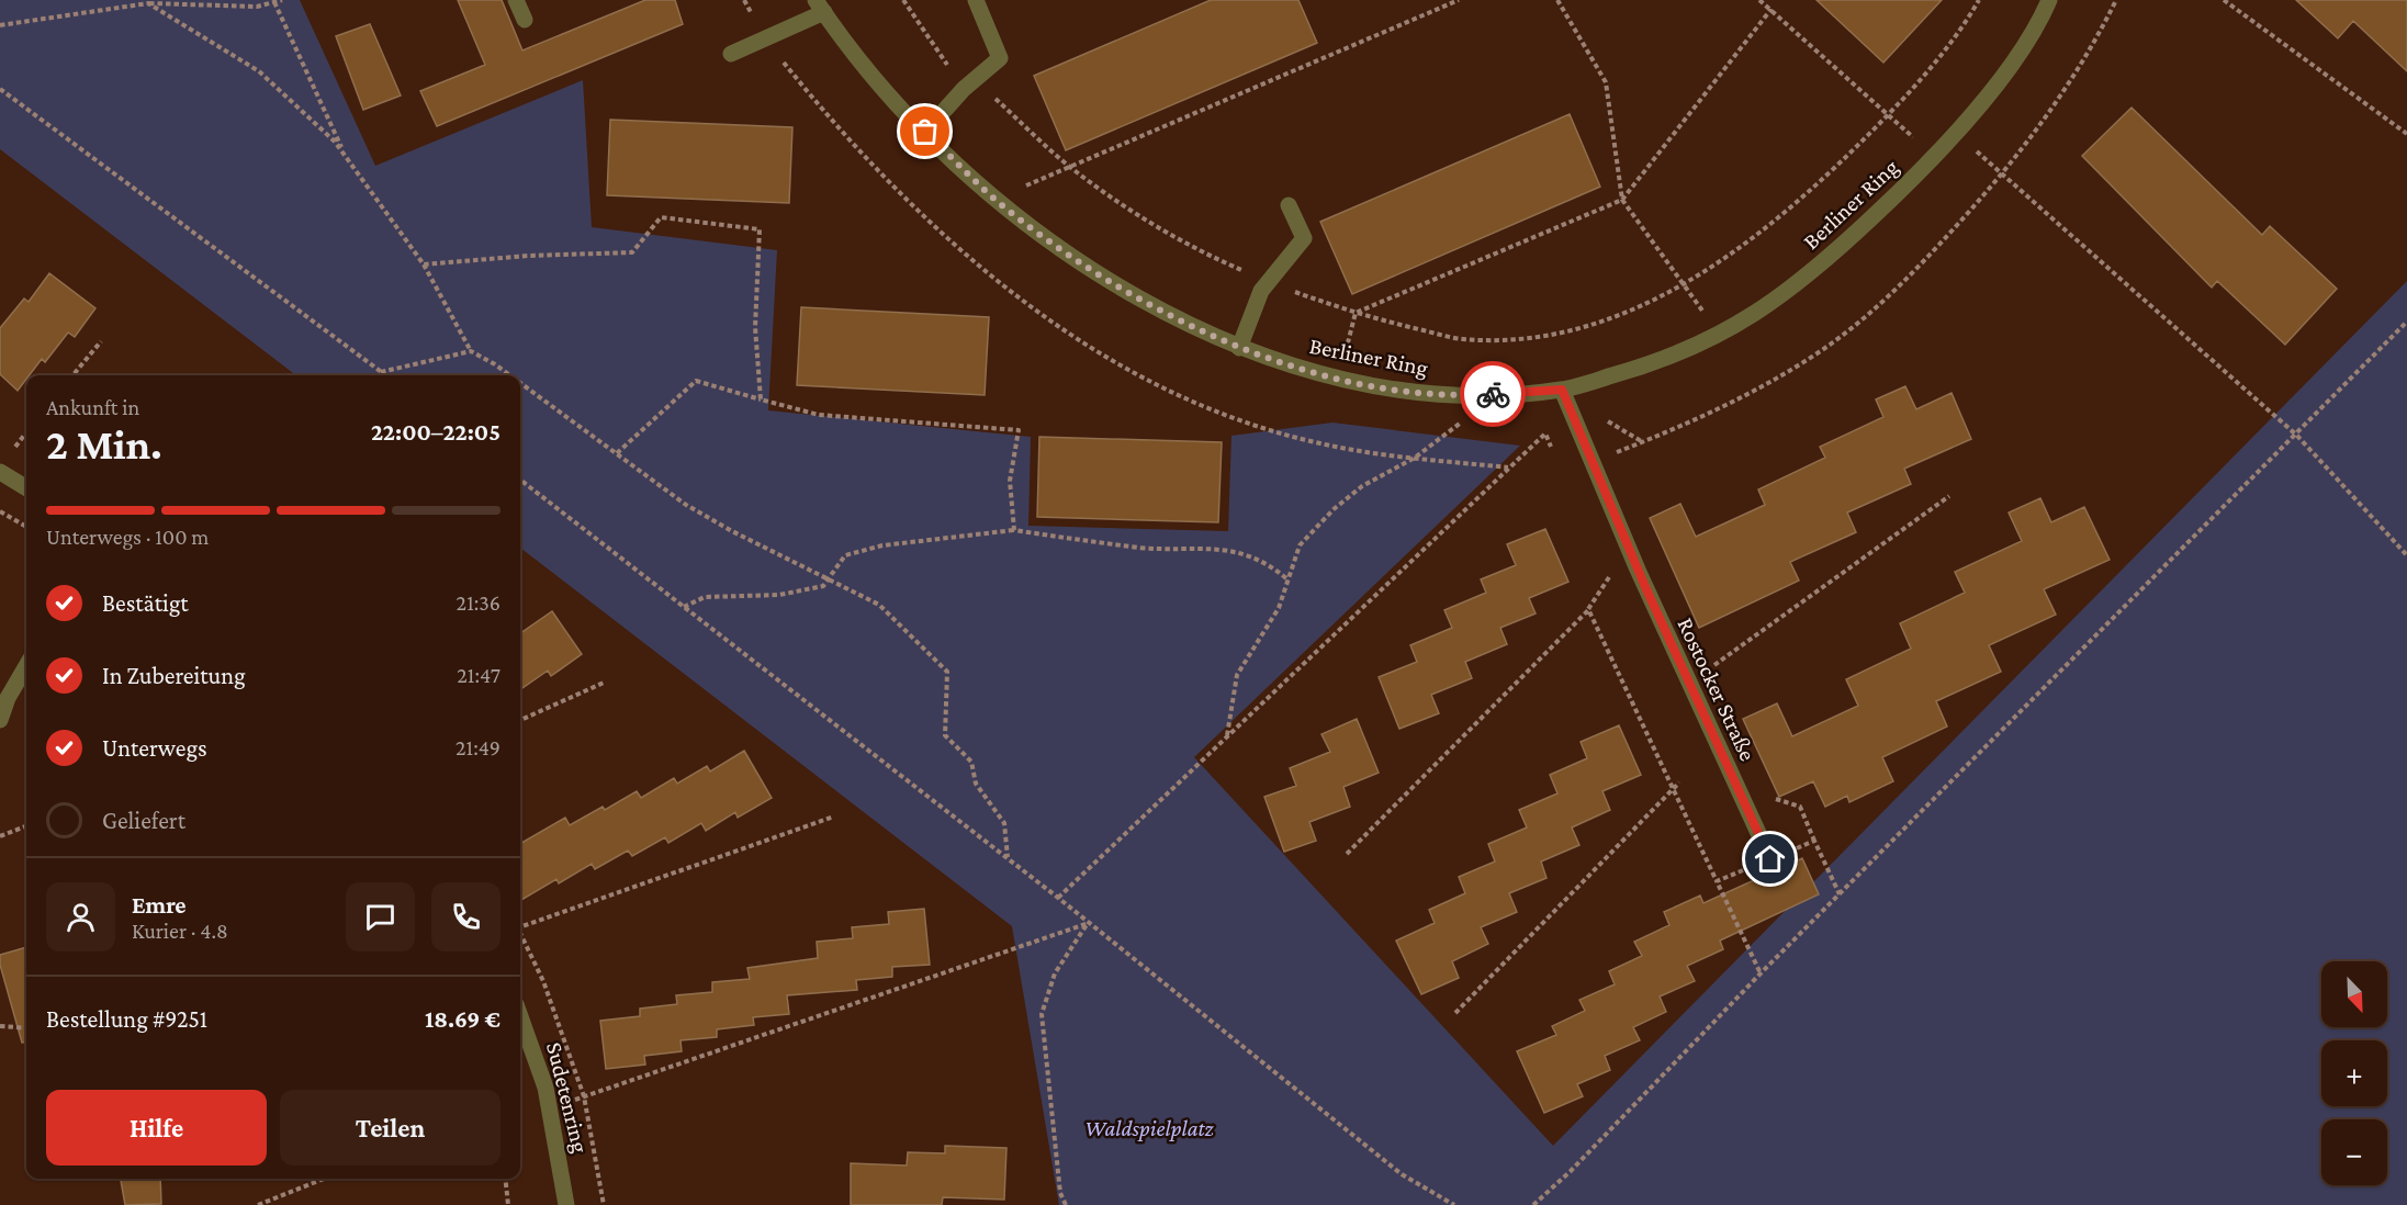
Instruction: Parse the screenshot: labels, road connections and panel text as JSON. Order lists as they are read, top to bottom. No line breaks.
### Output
{"streets":{"street":["Berliner Ring","Rostocker Straße","Sudetenring"]},"crossings":[["Berliner Ring","Rostocker Straße"]],"parks":["Waldspielplatz"],"north":"bottom right","page":{"heading":["2 Min.","Ankunft in","22:00–22:05"],"panel":["Emre","Kurier · 4.8","Bestellung #9251","18.69 €"],"bar":"Unterwegs · 100 m","list":[["Bestätigt","21:36"],["In Zubereitung","21:47"],["Unterwegs","21:49"],"Geliefert"],"map_buttons":["+","−"],"buttons":["Hilfe","Teilen"]}}
